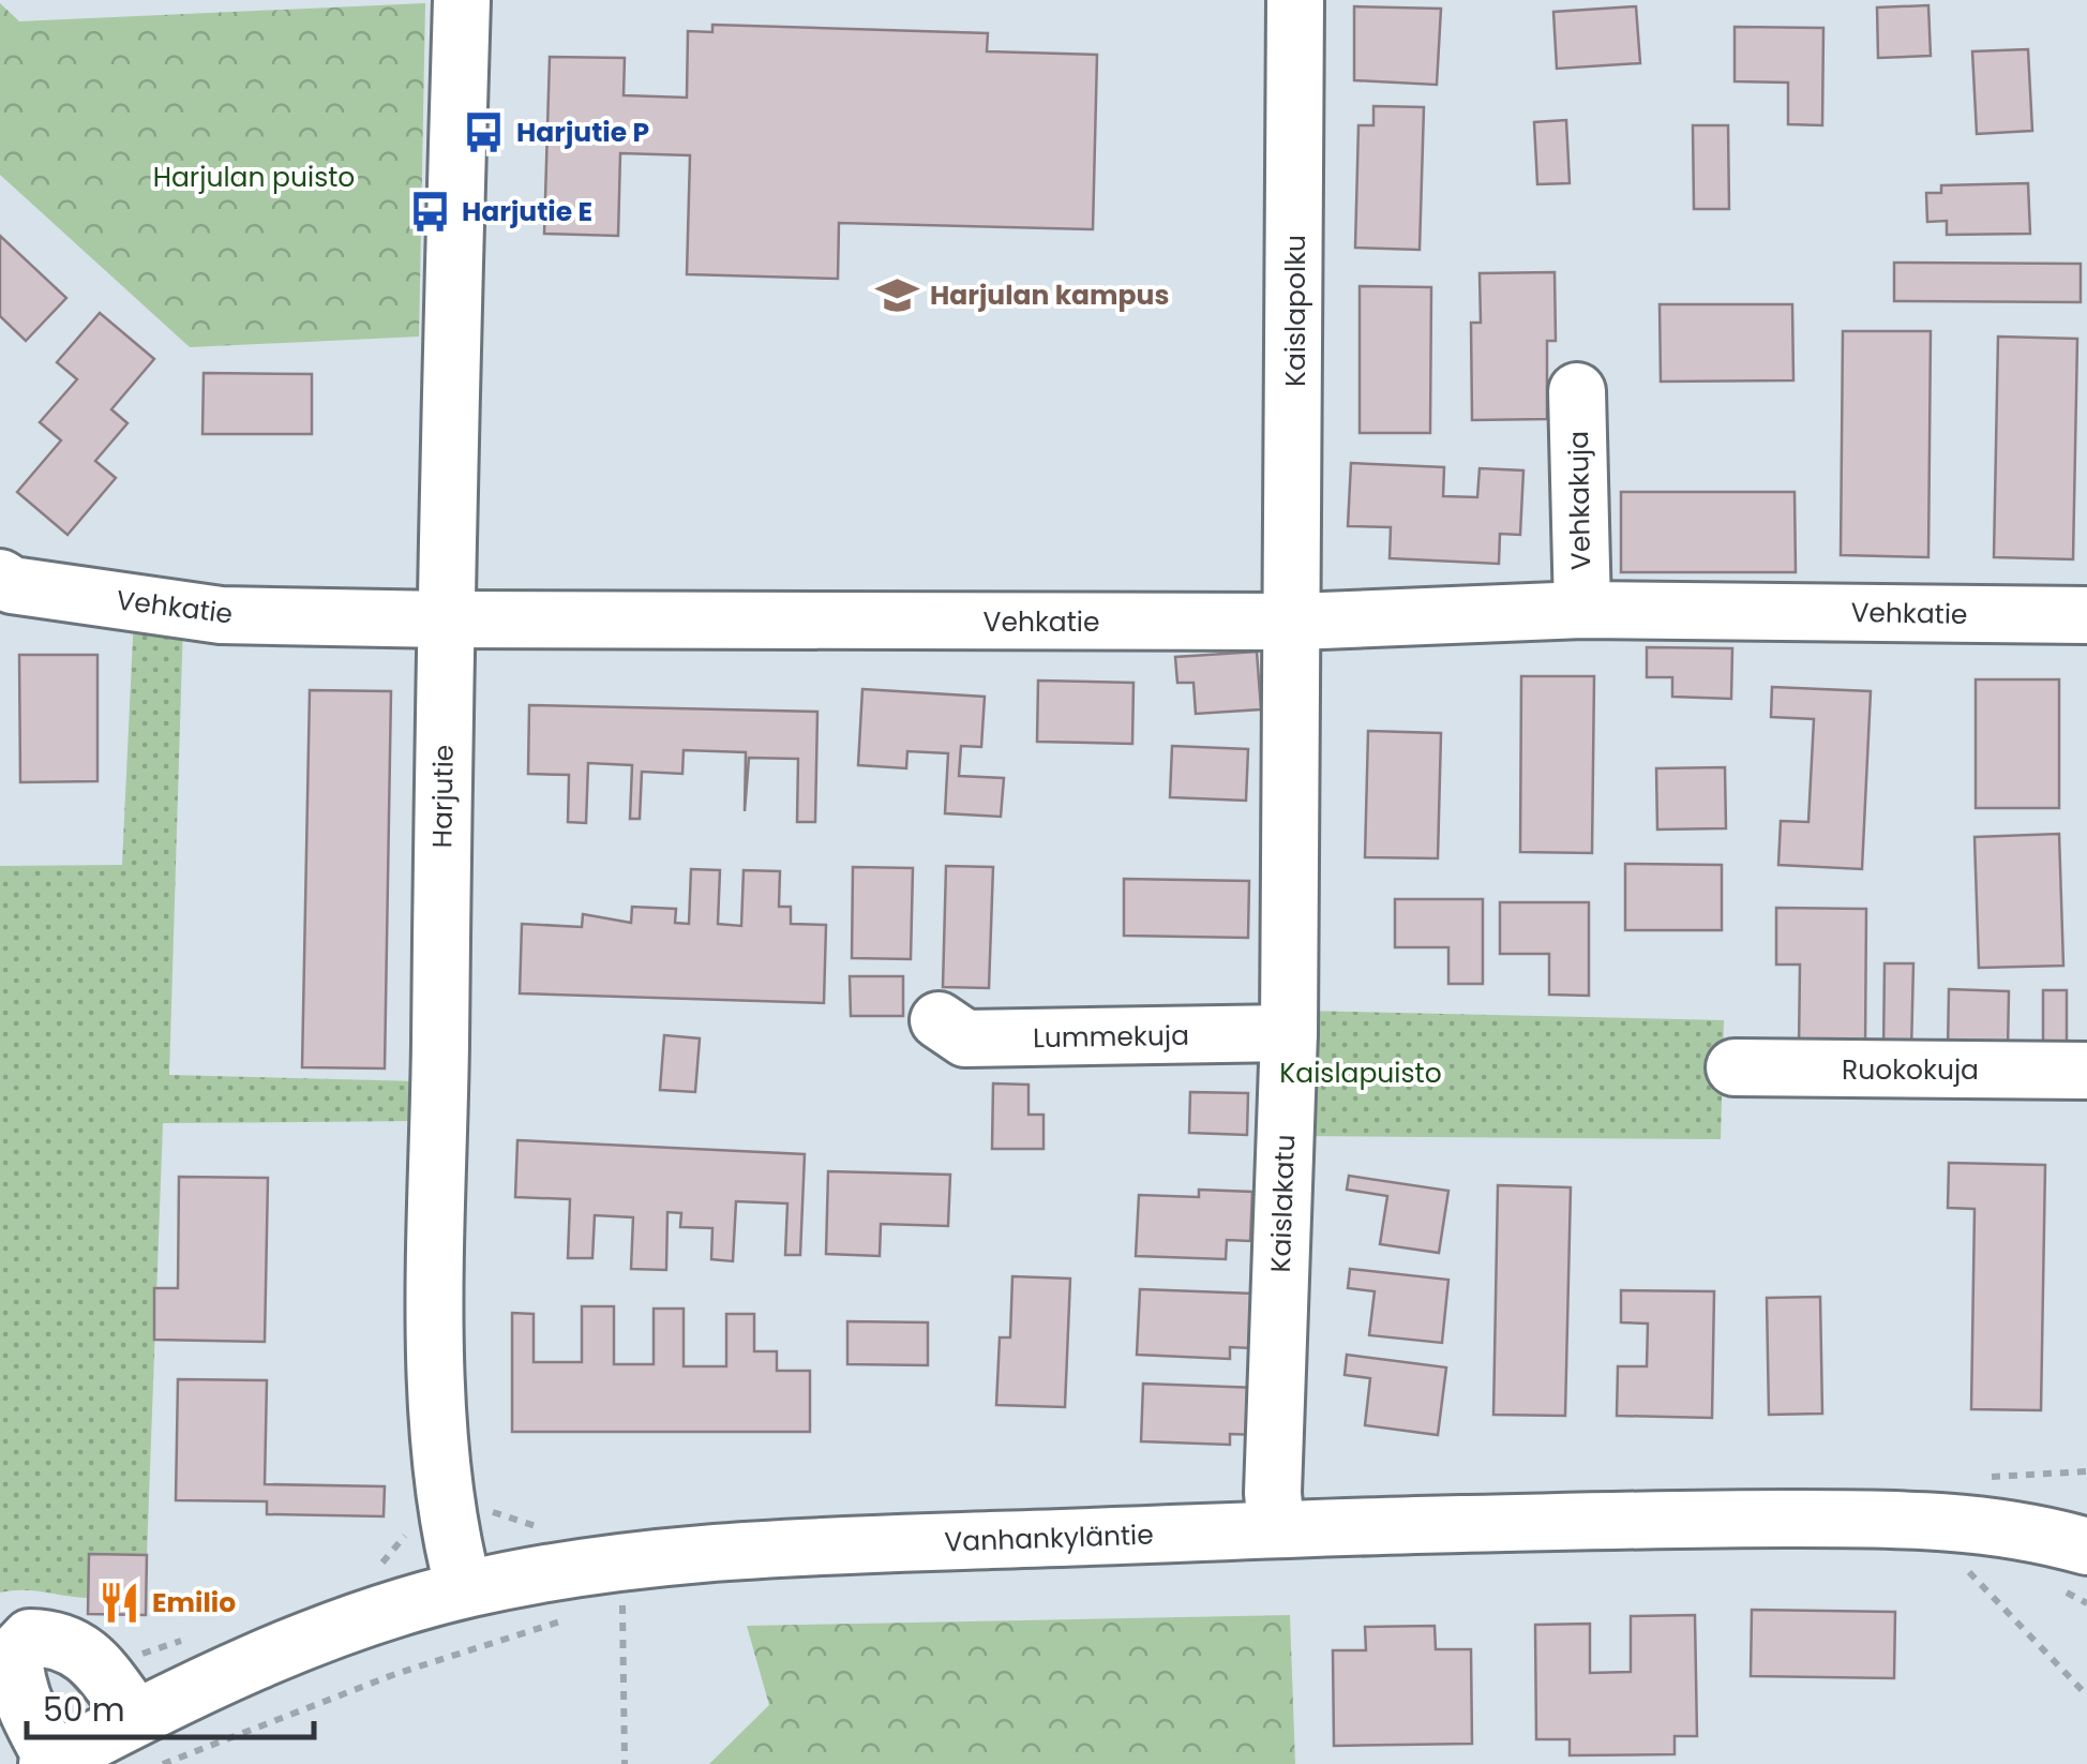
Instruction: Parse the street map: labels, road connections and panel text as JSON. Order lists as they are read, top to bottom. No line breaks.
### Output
{"streets":{"street":["Kaislapolku","Vehkakuja","Vehkatie","Harjutie","Lummekuja","Ruokokuja","Kaislakatu","Vanhankyläntie"]},"crossings":[["Kaislapolku","Vehkatie"],["Kaislapolku","Kaislakatu"],["Vehkakuja","Vehkatie"],["Vehkatie","Harjutie"],["Vehkatie","Kaislakatu"],["Harjutie","Vanhankyläntie"],["Lummekuja","Kaislakatu"],["Kaislakatu","Vanhankyläntie"]],"parks":["Harjulan puisto","Kaislapuisto"],"places":{"bus stop":["Harjutie P","Harjutie E"],"school or university":["Harjulan kampus"],"restaurant":["Emilio"]},"scale_bar":"50 m"}
